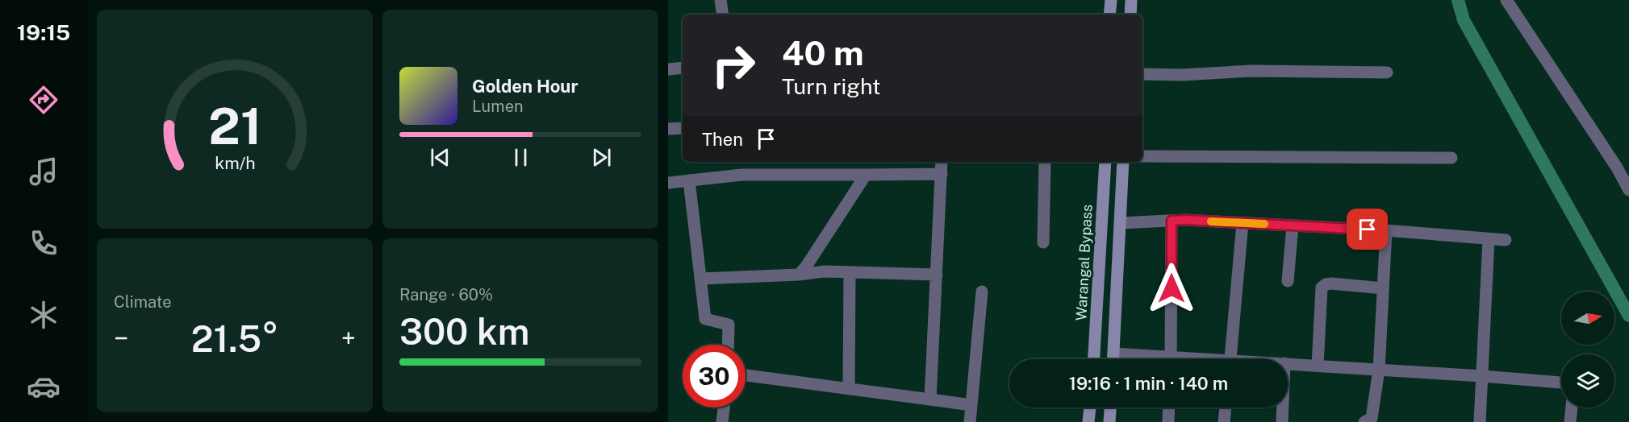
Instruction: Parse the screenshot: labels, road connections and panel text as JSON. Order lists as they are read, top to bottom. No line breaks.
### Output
{"streets":{"main road":["Warangal Bypass"]},"north":"right","page":{"tabs":"19:15","turn":["40 m","Turn right"],"song":["Golden Hour","Lumen"],"then":"Then","tile":["Climate",["Range · 60%","300 km"]],"heat":["−","21.5°","+"],"limit":"30","trip":"19:16 · 1 min · 140 m","gauge":["21","km/h"]}}
